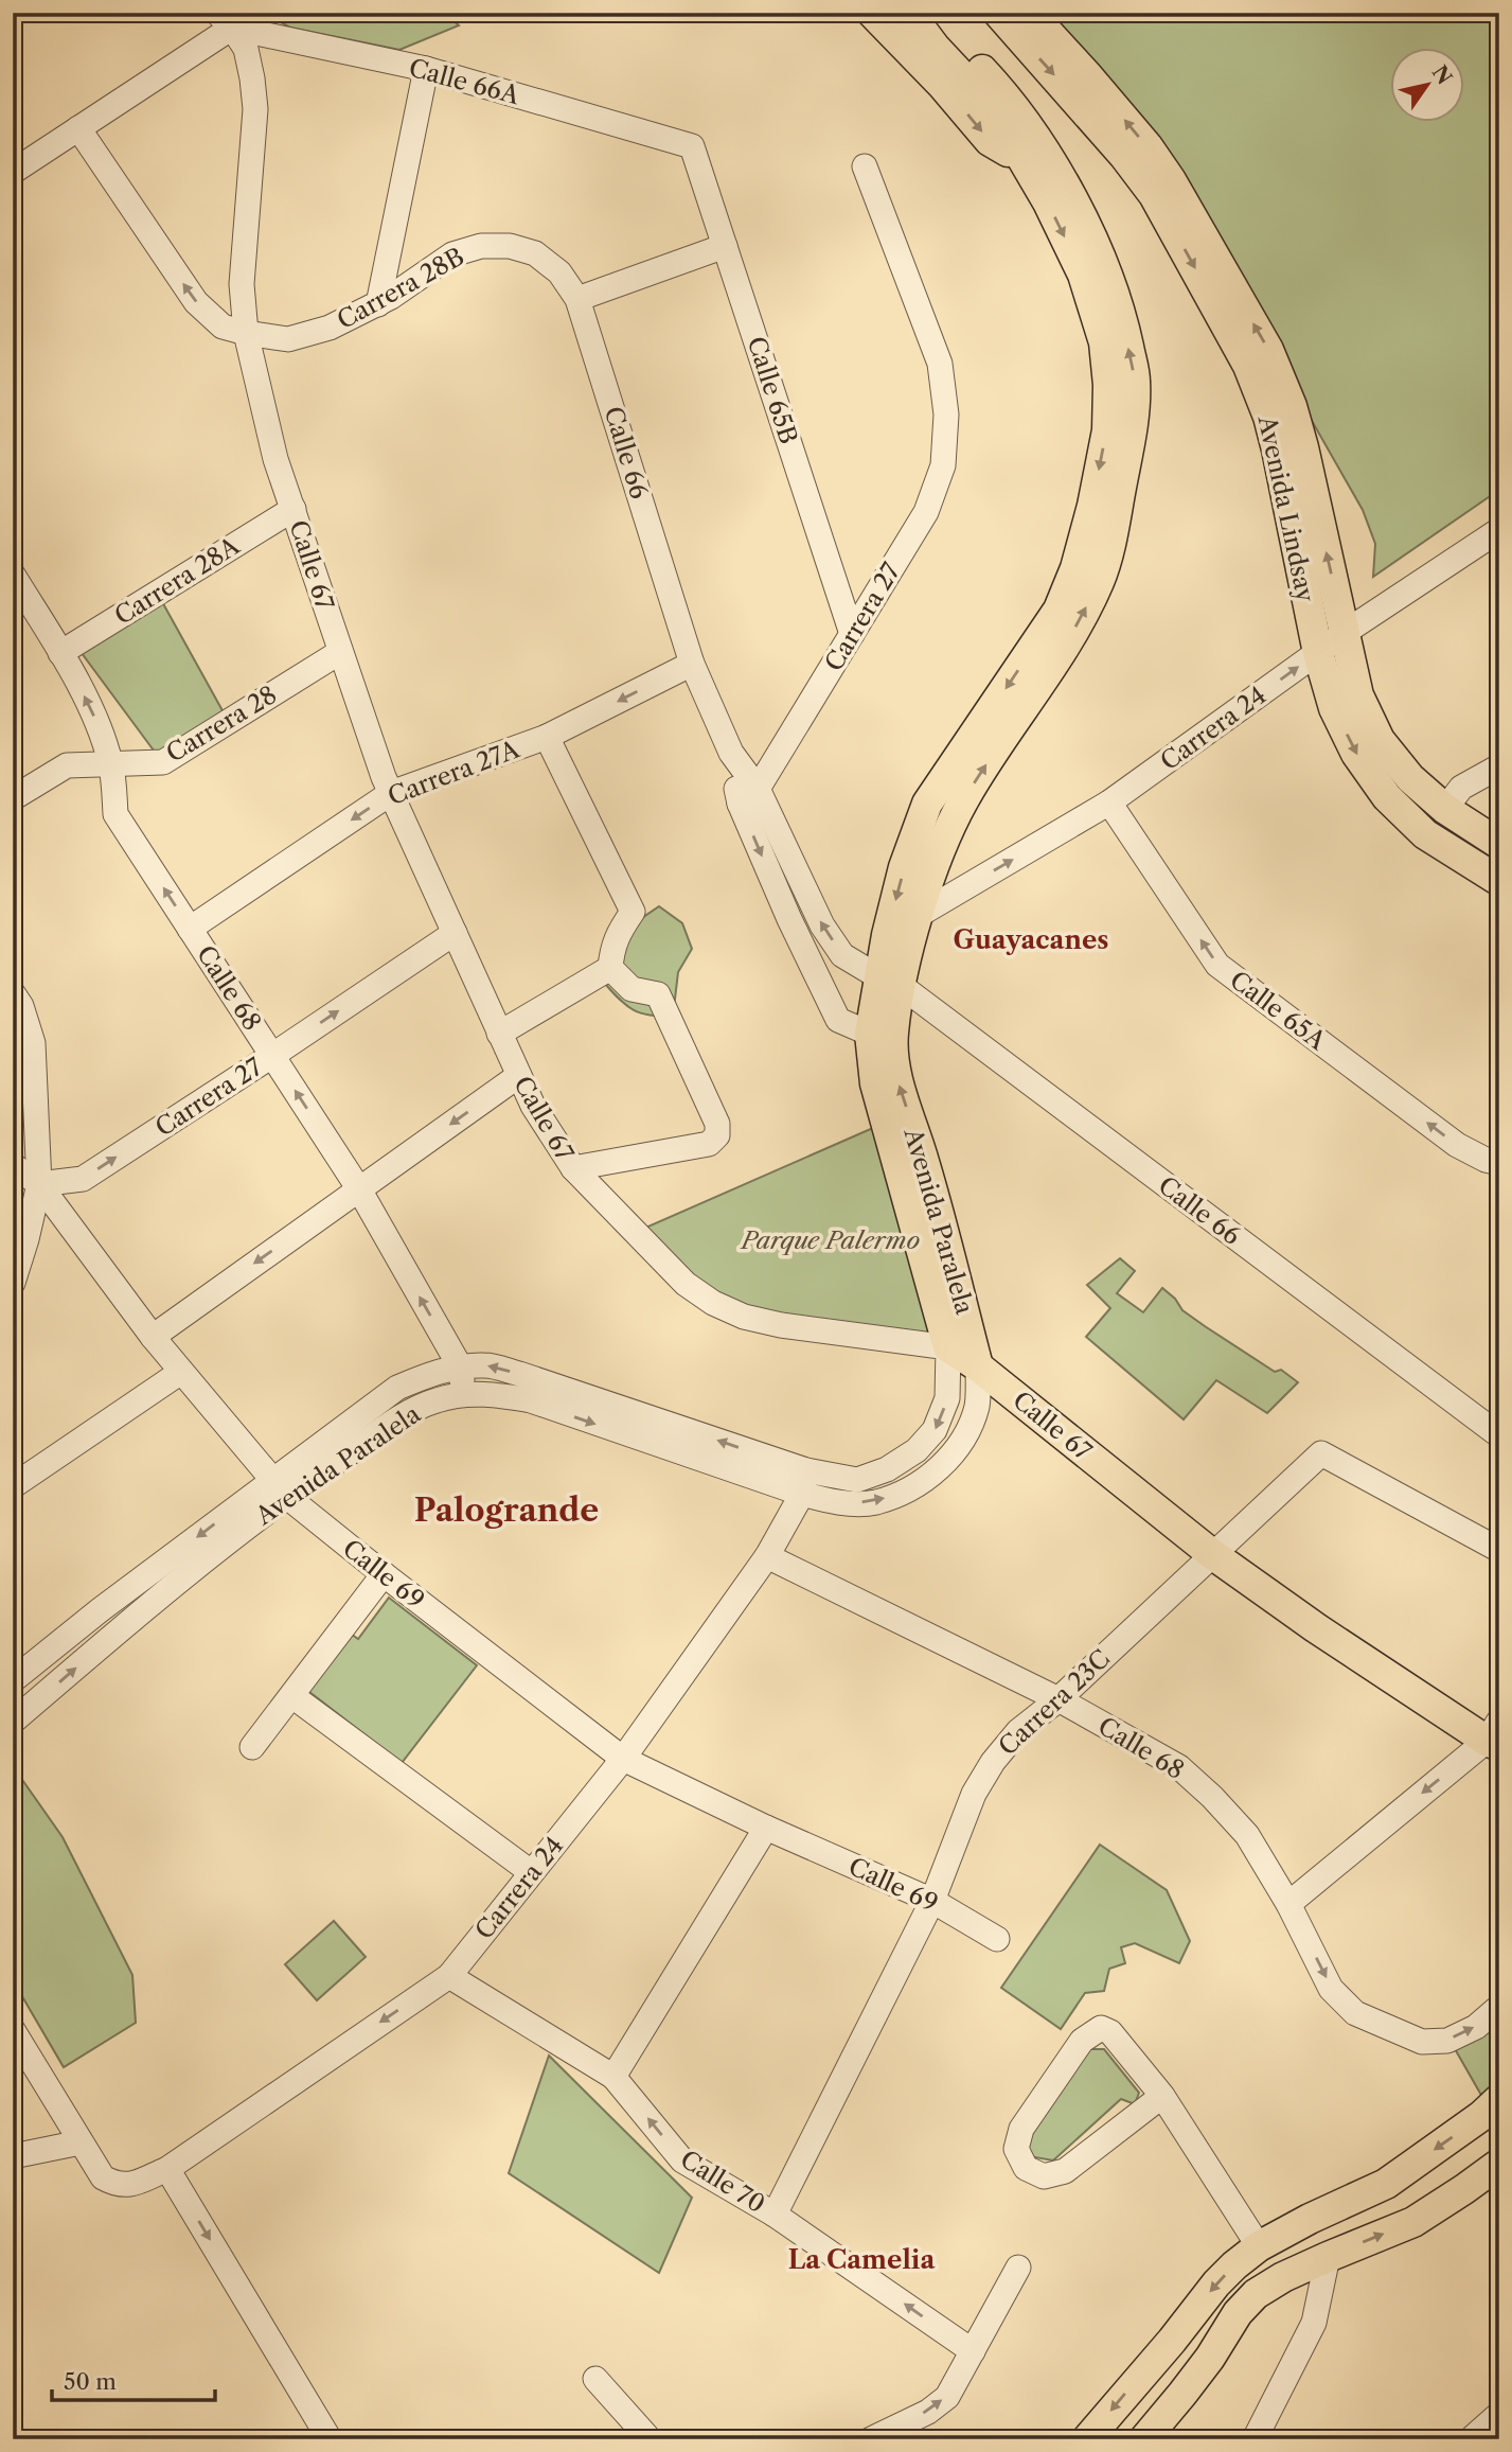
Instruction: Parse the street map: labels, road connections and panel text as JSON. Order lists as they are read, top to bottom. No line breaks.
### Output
{"streets":{"main road":["Avenida Lindsay","Calle 67","Avenida Paralela"],"street":["Calle 66A","Carrera 28B","Calle 65B","Calle 66","Carrera 28A","Carrera 27","Carrera 28","Carrera 24","Carrera 27A","Calle 68","Calle 65A","Calle 69","Carrera 23C","Calle 70"]},"crossings":[["Calle 66A","Calle 65B"],["Calle 66A","Calle 67"],["Carrera 28B","Calle 66"],["Carrera 28B","Calle 67"],["Calle 65B","Carrera 27"],["Calle 66","Carrera 27"],["Calle 66","Carrera 27A"],["Calle 66","Avenida Paralela"],["Avenida Lindsay","Carrera 24"],["Calle 67","Carrera 28A"],["Calle 67","Carrera 27"],["Calle 67","Carrera 28"],["Calle 67","Carrera 27A"],["Calle 67","Avenida Paralela"],["Calle 67","Carrera 23C"],["Carrera 28A","Calle 68"],["Carrera 27","Calle 68"],["Carrera 27","Calle 69"],["Carrera 28","Calle 68"],["Carrera 24","Calle 68"],["Carrera 24","Calle 65A"],["Carrera 24","Avenida Paralela"],["Carrera 24","Calle 69"],["Carrera 24","Calle 70"],["Carrera 27A","Calle 68"],["Calle 68","Avenida Paralela"],["Calle 68","Carrera 23C"],["Avenida Paralela","Calle 69"],["Calle 69","Carrera 23C"],["Carrera 23C","Calle 70"]],"one_way":["Carrera 28B","Carrera 27A","Calle 65A","Calle 70"],"districts":["Guayacanes","Palogrande","La Camelia"],"parks":["Parque Palermo"],"scale_bar":"50 m","north":"top right"}
